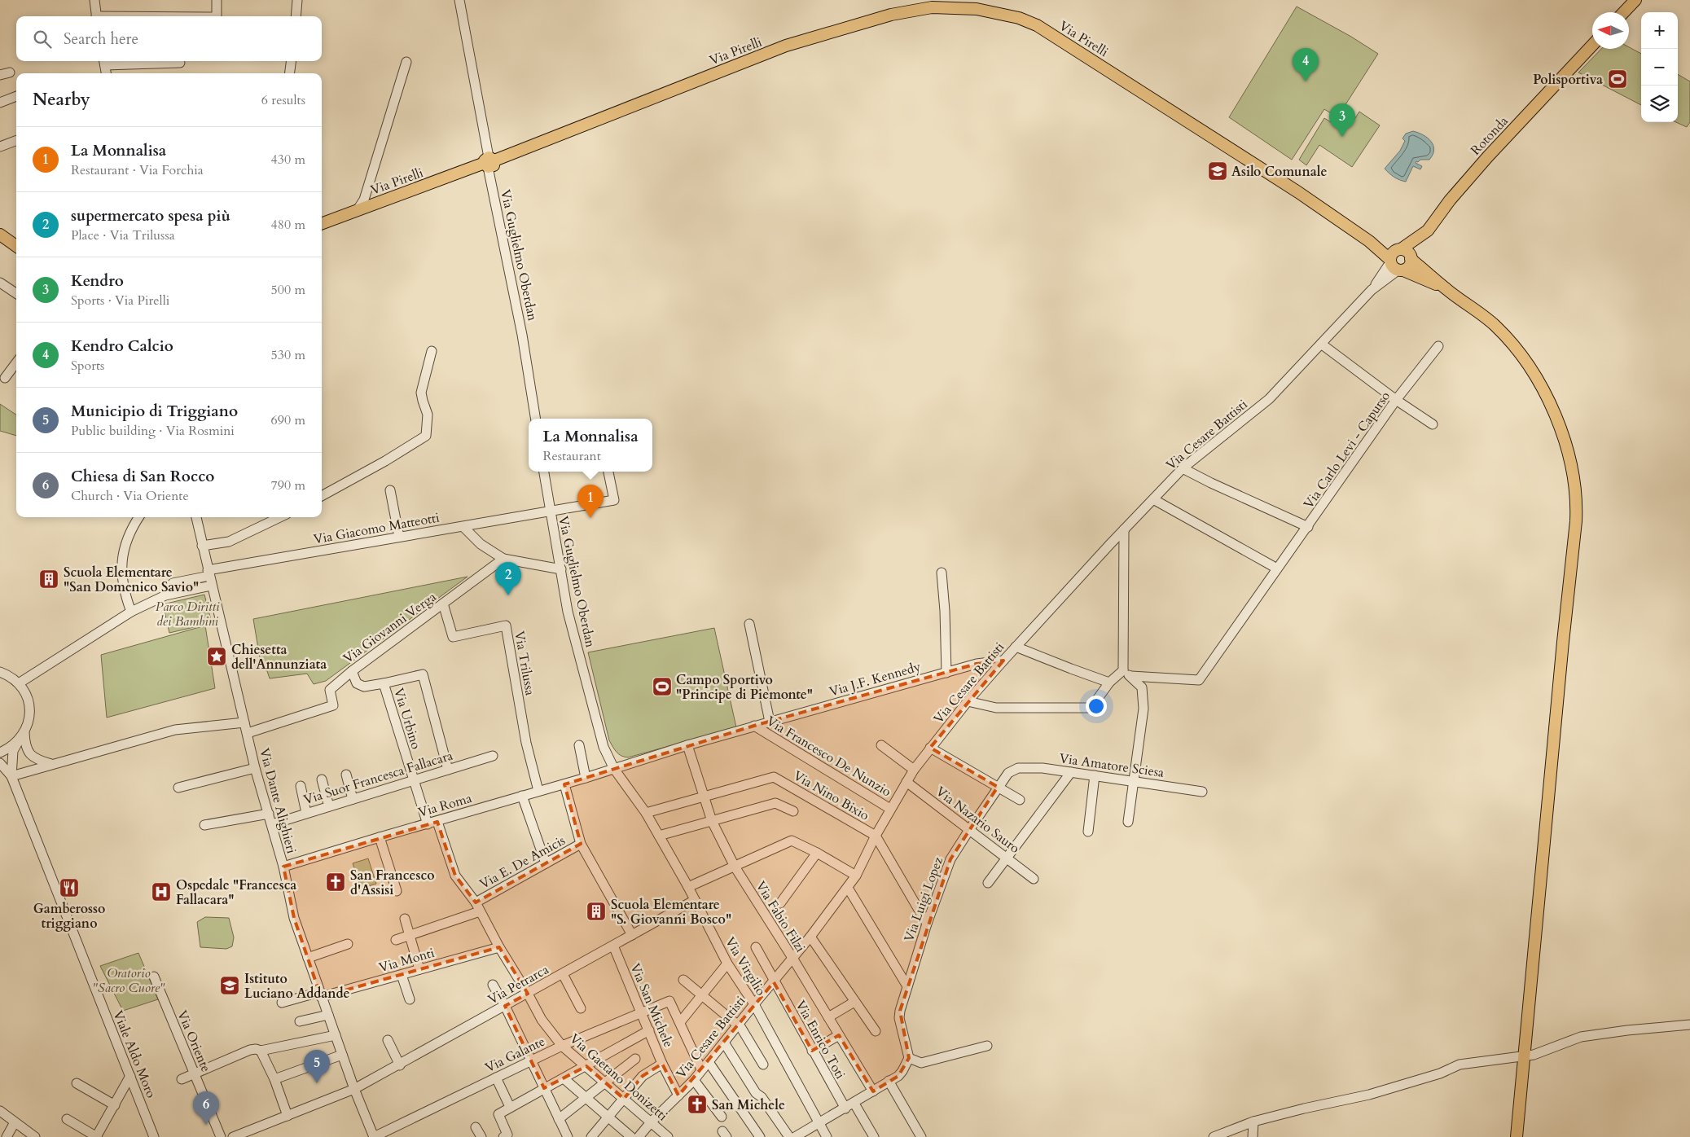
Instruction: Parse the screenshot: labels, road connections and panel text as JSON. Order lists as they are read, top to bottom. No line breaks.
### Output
{"streets":{"main road":["Via Pirelli","Rotonda"],"street":["Via Guglielmo Oberdan","Via Cesare Battisti","Via Carlo Levi - Capurso","Via Giacomo Matteotti","Via Giovanni Verga","Via Trilussa","Via J.F. Kennedy","Via Urbino","Via Francesco De Nunzio","Via Amatore Sciesa","Via Suor Francesca Fallacara","Via Nino Bixio","Via Dante Alighieri","Via Roma","Via Nazario Sauro","Via E. De Amicis","Via Luigi Lopez","Via Fabio Filzi","Via Monti","Via Virgilio","Via Petrarca","Via San Michele","Via Enrico Toti","Via Oriente","Viale Aldo Moro","Via Galante","Via Gaetano Donizetti"]},"crossings":[["Via Pirelli","Rotonda"],["Via Pirelli","Via Guglielmo Oberdan"],["Via Pirelli","Via Cesare Battisti"],["Rotonda","Via Cesare Battisti"],["Via Guglielmo Oberdan","Via Giacomo Matteotti"],["Via Guglielmo Oberdan","Via J.F. Kennedy"],["Via Guglielmo Oberdan","Via Roma"],["Via Guglielmo Oberdan","Via Virgilio"],["Via Cesare Battisti","Via J.F. Kennedy"],["Via Cesare Battisti","Via Francesco De Nunzio"],["Via Cesare Battisti","Via Nino Bixio"],["Via Cesare Battisti","Via Nazario Sauro"],["Via Cesare Battisti","Via Fabio Filzi"],["Via Cesare Battisti","Via Virgilio"],["Via Cesare Battisti","Via San Michele"],["Via Cesare Battisti","Via Enrico Toti"],["Via Cesare Battisti","Via Gaetano Donizetti"],["Via Giacomo Matteotti","Via Dante Alighieri"],["Via Giovanni Verga","Via Trilussa"],["Via Giovanni Verga","Via Urbino"],["Via Giovanni Verga","Via Dante Alighieri"],["Via Trilussa","Via Roma"],["Via J.F. Kennedy","Via Francesco De Nunzio"],["Via J.F. Kennedy","Via Roma"],["Via J.F. Kennedy","Via Fabio Filzi"],["Via J.F. Kennedy","Via Virgilio"],["Via Urbino","Via Suor Francesca Fallacara"],["Via Urbino","Via Roma"],["Via Amatore Sciesa","Via Luigi Lopez"],["Via Suor Francesca Fallacara","Via Dante Alighieri"],["Via Nino Bixio","Via Fabio Filzi"],["Via Dante Alighieri","Via Roma"],["Via Dante Alighieri","Via Monti"],["Via Dante Alighieri","Via Petrarca"],["Via Dante Alighieri","Via Galante"],["Via Roma","Via E. De Amicis"],["Via Roma","Via Virgilio"],["Via Nazario Sauro","Via Luigi Lopez"],["Via E. De Amicis","Via Monti"],["Via E. De Amicis","Via Petrarca"],["Via E. De Amicis","Via Gaetano Donizetti"],["Via Virgilio","Via Petrarca"],["Via Petrarca","Via San Michele"],["Via Petrarca","Via Gaetano Donizetti"],["Via San Michele","Via Galante"],["Via Galante","Via Gaetano Donizetti"]],"parks":["Parco Diritti dei Bambini","Oratorio \"Sacro Cuore\""],"places":{"sports":["Polisportiva","Campo Sportivo \"Principe di Piemonte\""],"school or university":["Asilo Comunale","Istituto Luciano Addande"],"building":["Scuola Elementare \"San Domenico Savio\"","Scuola Elementare \"S. Giovanni Bosco\""],"place":["Chiesetta dell'Annunziata"],"church":["San Francesco d'Assisi","San Michele"],"restaurant":["Gamberosso triggiano"],"hospital":["Ospedale \"Francesca Fallacara\""]},"north":"left","page":{"map_buttons":["+","−"],"search":"Search here","pins":["4","3","1","2","5","6"],"heading":["Nearby","6 results"],"list":[{"mark":"1","name":"La Monnalisa","note":"Restaurant · Via Forchia","value":"430 m"},{"mark":"2","name":"supermercato spesa più","note":"Place · Via Trilussa","value":"480 m"},{"mark":"3","name":"Kendro","note":"Sports · Via Pirelli","value":"500 m"},{"mark":"4","name":"Kendro Calcio","note":"Sports","value":"530 m"},{"mark":"5","name":"Municipio di Triggiano","note":"Public building · Via Rosmini","value":"690 m"},{"mark":"6","name":"Chiesa di San Rocco","note":"Church · Via Oriente","value":"790 m"}],"popup":["La Monnalisa","Restaurant"]}}
